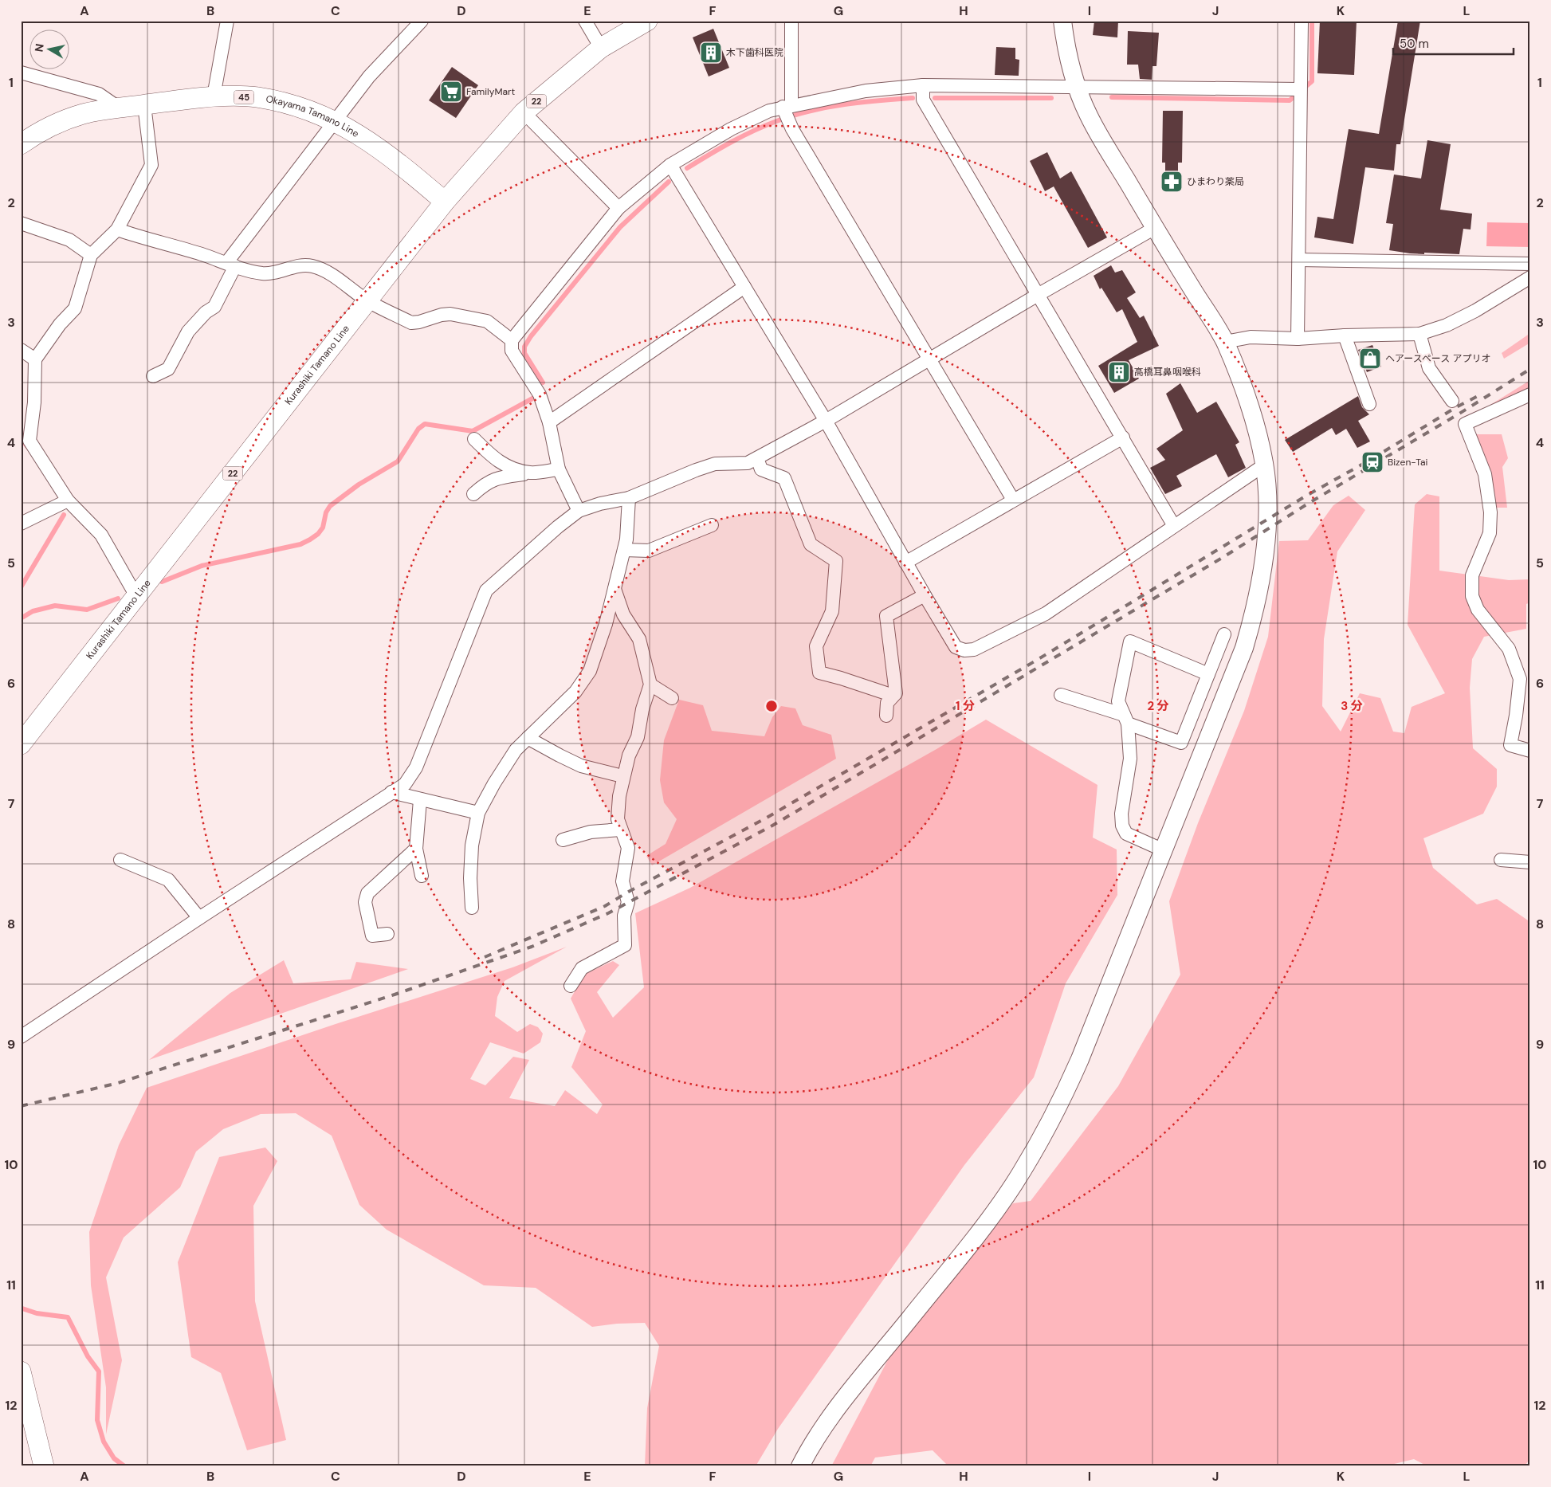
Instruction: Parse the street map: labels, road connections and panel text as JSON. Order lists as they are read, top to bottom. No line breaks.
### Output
{"streets":{"main road":["45","22","Okayama Tamano Line","Kurashiki Tamano Line"]},"crossings":[["Okayama Tamano Line","Kurashiki Tamano Line"]],"places":{"building":["木下歯科医院","高橋耳鼻咽喉科"],"supermarket":["FamilyMart"],"pharmacy":["ひまわり薬局"],"shop":["ヘアースペース アプリオ"],"station":["Bizen-Tai"]},"scale_bar":"50 m","north":"left","grid":{"columns":["A","B","C","D","E","F","G","H","I","J","K","L"],"rows":["1","2","3","4","5","6","7","8","9","10","11","12"]},"rings":["1 分","2 分","3 分"]}
